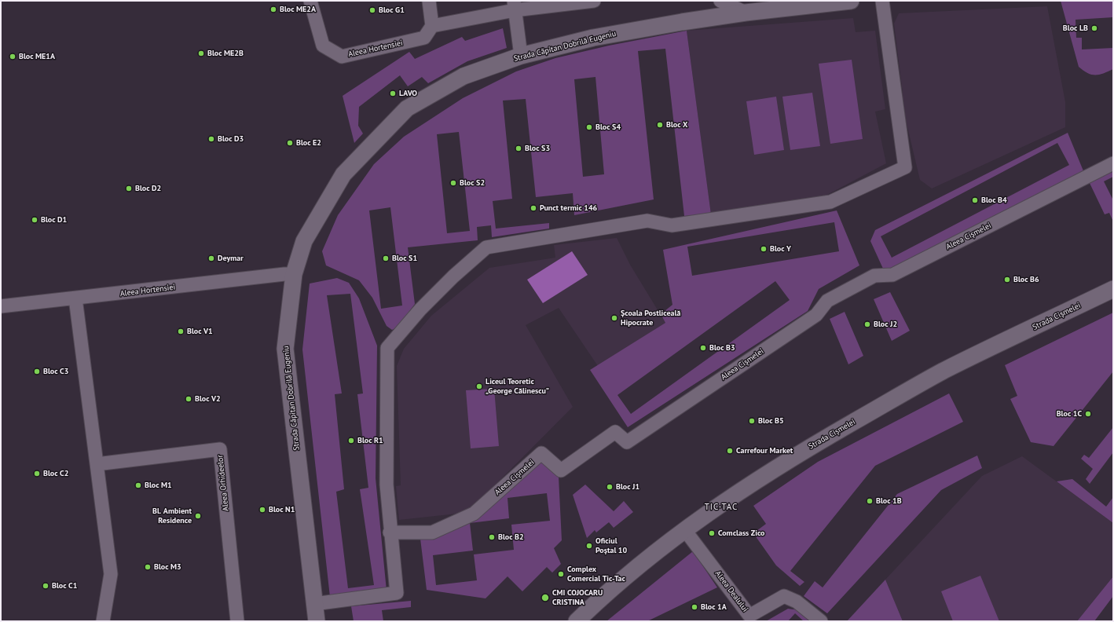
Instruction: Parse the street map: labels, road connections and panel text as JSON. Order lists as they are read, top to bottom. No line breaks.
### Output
{"streets":{"street":["Strada Căpitan Dobrilă Eugeniu","Aleea Hortensiei","Aleea Cișmelei","Strada Cișmelei","Aleea Orhideelor","Aleea Dealului"]},"crossings":[["Strada Căpitan Dobrilă Eugeniu","Aleea Hortensiei"],["Strada Cișmelei","Aleea Dealului"]],"districts":["TIC-TAC"],"places":["Bloc ME2A","Bloc G1","Bloc LB","Bloc ME2B","Bloc ME1A","LAVO","Bloc X","Bloc S4","Bloc D3","Bloc E2","Bloc S3","Bloc S2","Bloc D2","Bloc B4","Punct termic 146","Bloc D1","Bloc Y","Deymar","Bloc S1","Bloc B6","Școala Postliceală Hipocrate","Bloc J2","Bloc V1","Bloc B3","Bloc C3","Liceul Teoretic „George Călinescu”","Bloc V2","Bloc 1C","Bloc B5","Bloc R1","Carrefour Market","Bloc C2","Bloc M1","Bloc J1","Bloc 1B","Bloc N1","Bl. Ambient Residence","Comclass Zico","Bloc B2","Oficiul Poștal 10","Bloc M3","Complex Comercial Tic-Tac","Bloc C1","CMI COJOCARU CRISTINA","Bloc 1A"]}
